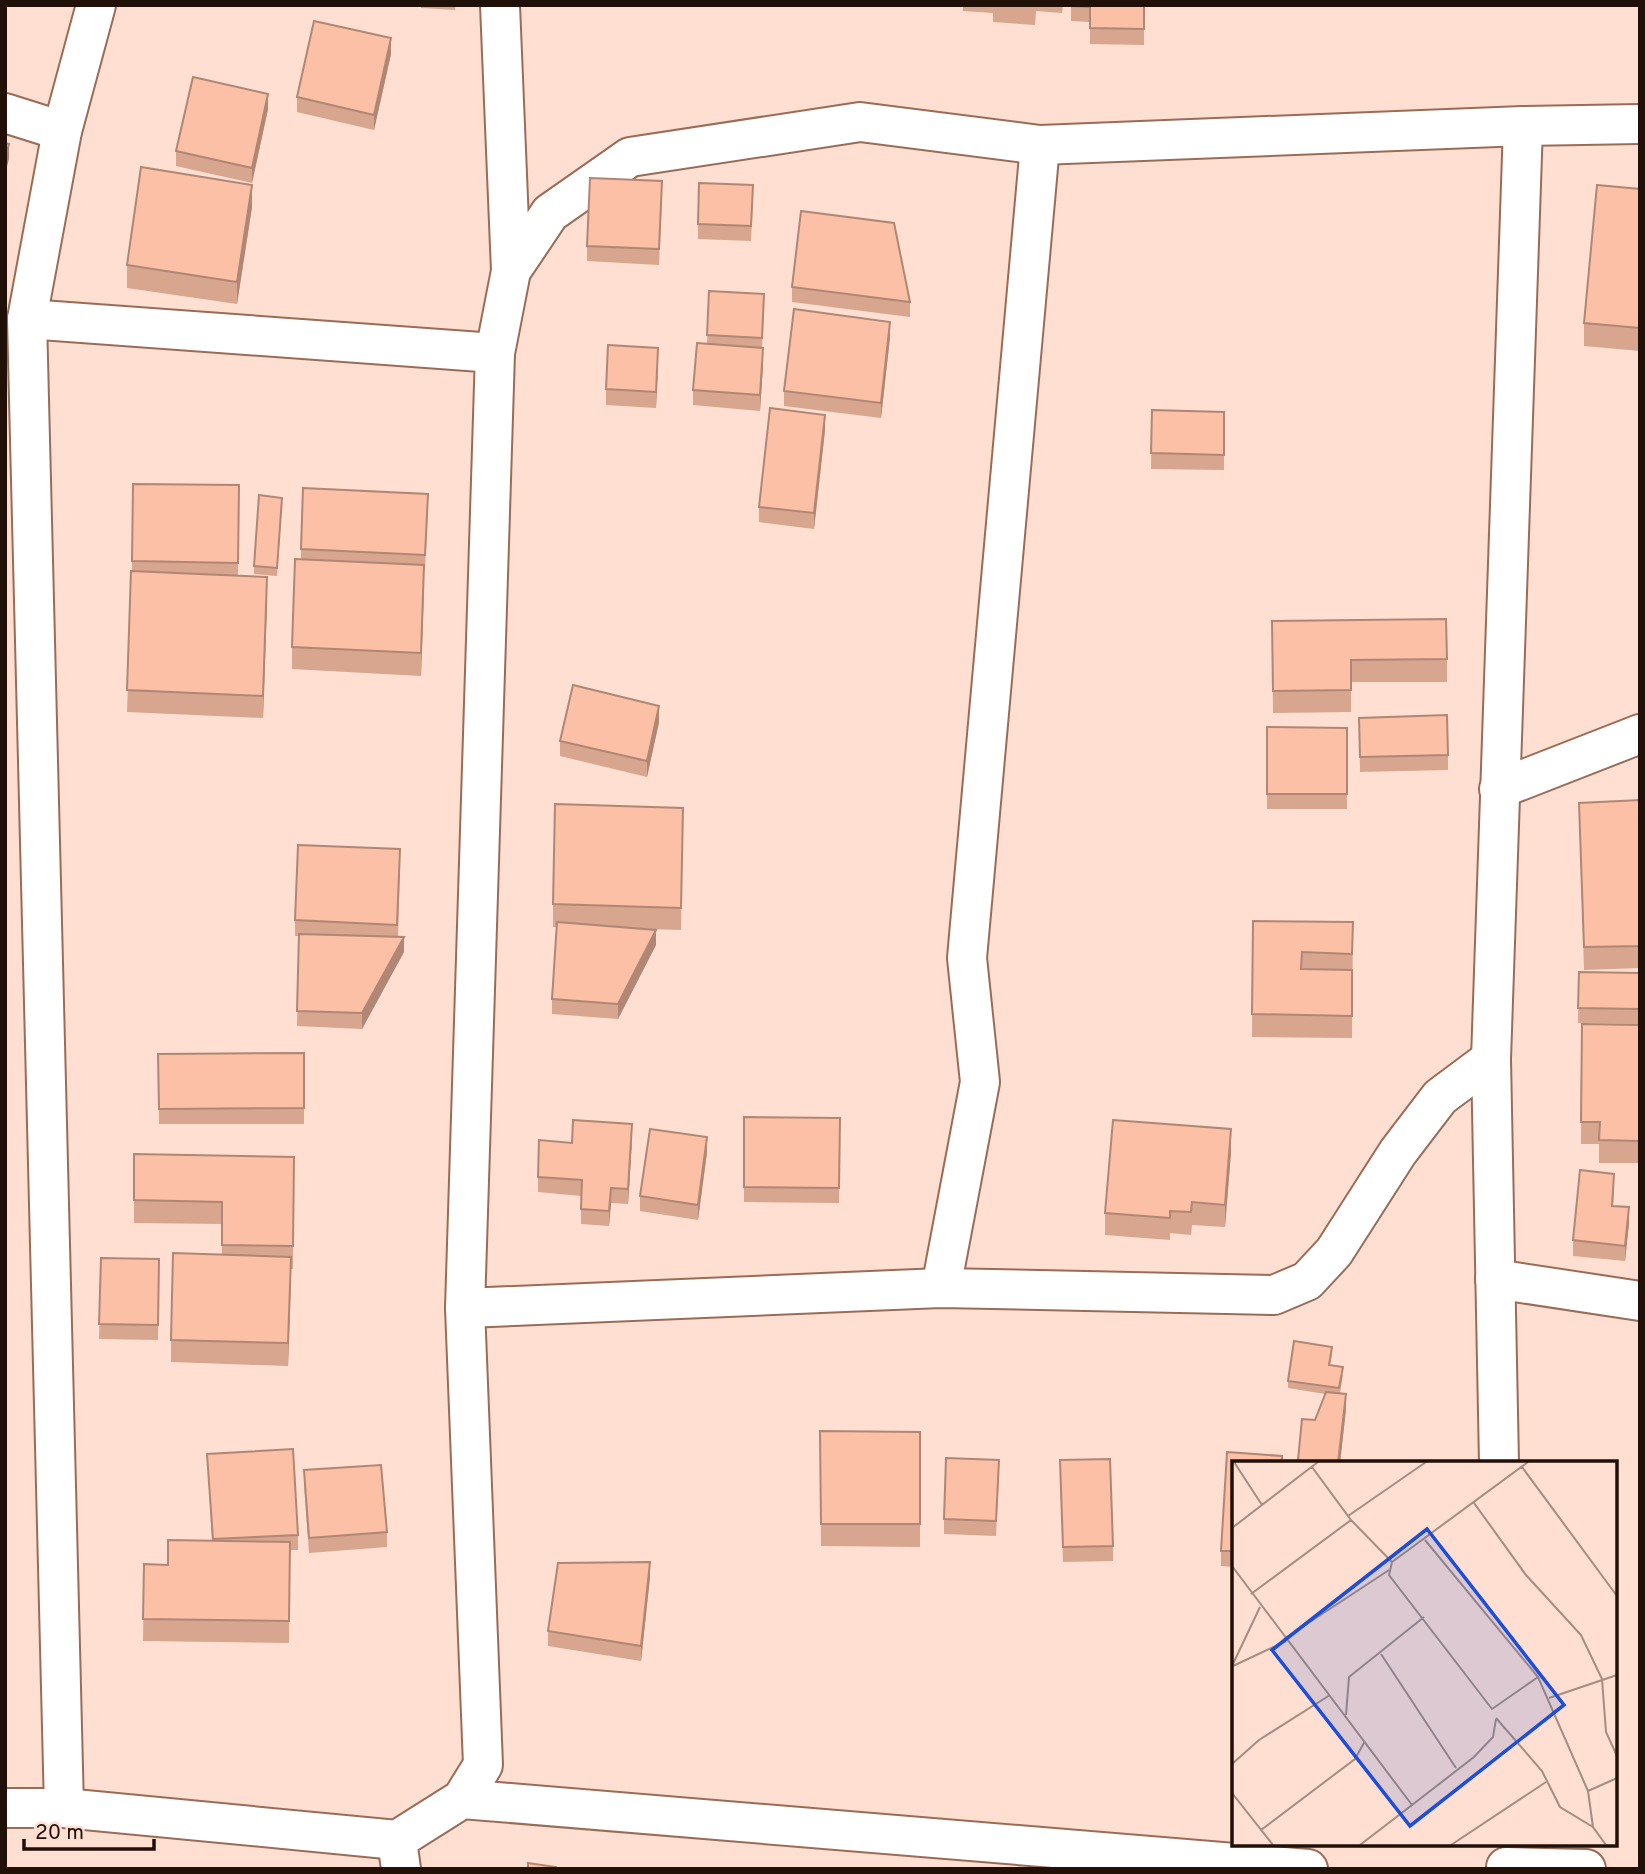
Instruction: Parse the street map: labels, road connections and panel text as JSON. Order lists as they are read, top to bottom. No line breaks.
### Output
{"scale_bar":"20 m"}
